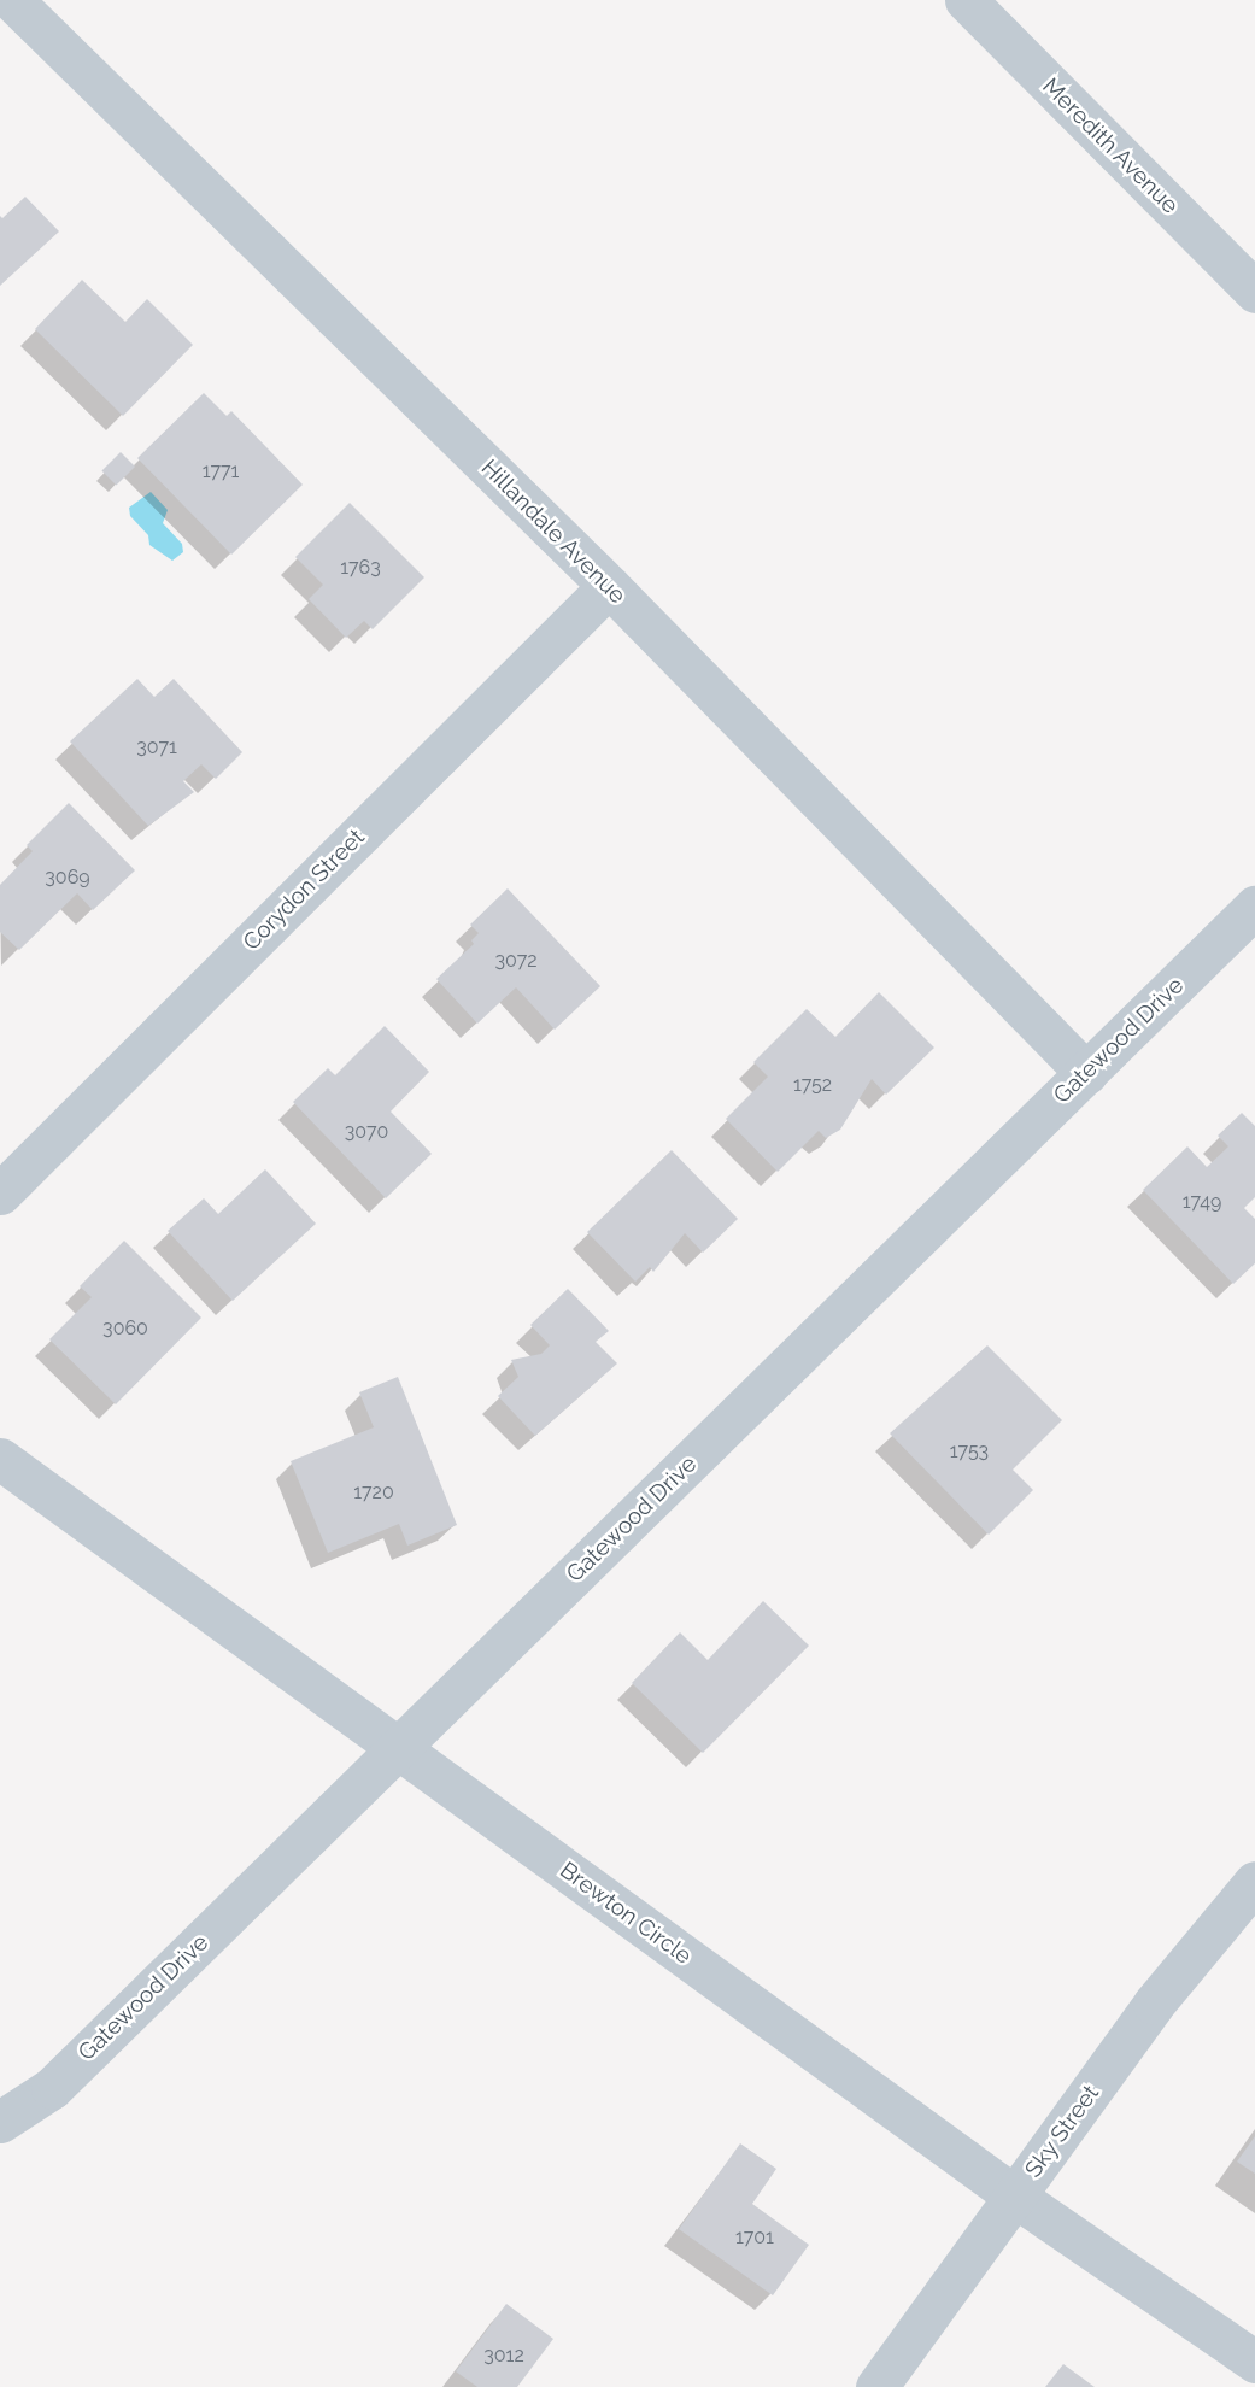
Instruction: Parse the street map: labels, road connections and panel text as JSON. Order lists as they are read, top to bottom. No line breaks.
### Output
{"streets":{"street":["Meredith Avenue","Hillandale Avenue","Corydon Street","Gatewood Drive","Brewton Circle","Sky Street"]},"crossings":[["Hillandale Avenue","Corydon Street"],["Hillandale Avenue","Gatewood Drive"],["Gatewood Drive","Brewton Circle"],["Brewton Circle","Sky Street"]],"house_numbers":["1771","1763","3071","3069","3072","1752","3070","1749","3060","1753","1720","1701","3012"]}
